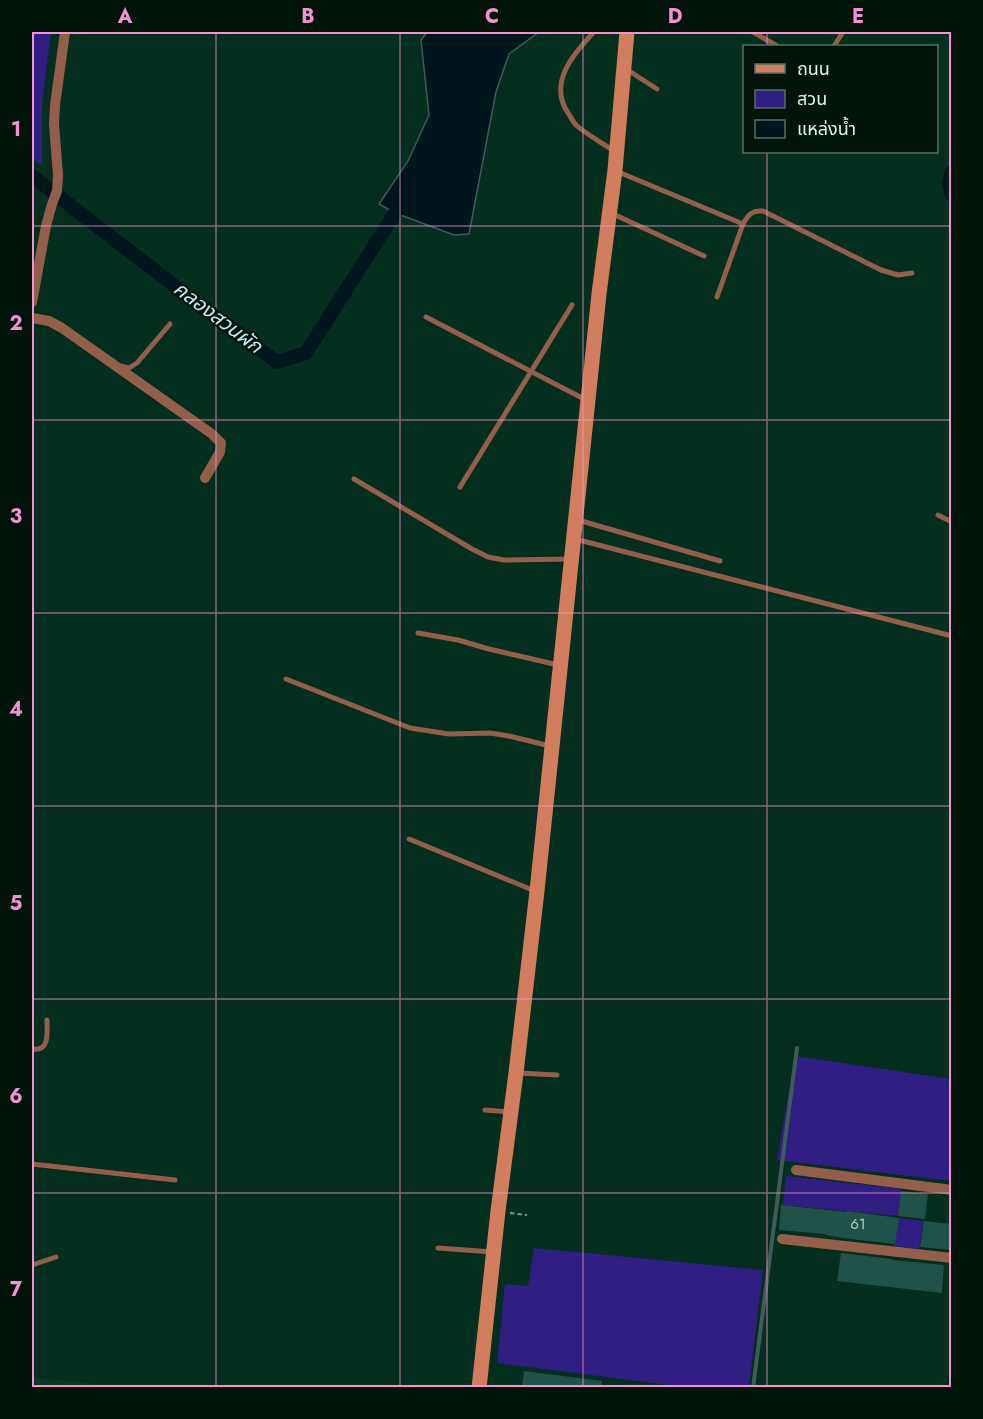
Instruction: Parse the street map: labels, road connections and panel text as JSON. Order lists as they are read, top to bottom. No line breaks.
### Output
{"water":["คลองสวนผัก"],"house_numbers":["61"],"legend":["ถนน","สวน","แหล่งน้ำ"],"grid":{"columns":["A","B","C","D","E"],"rows":["1","2","3","4","5","6","7"]}}
